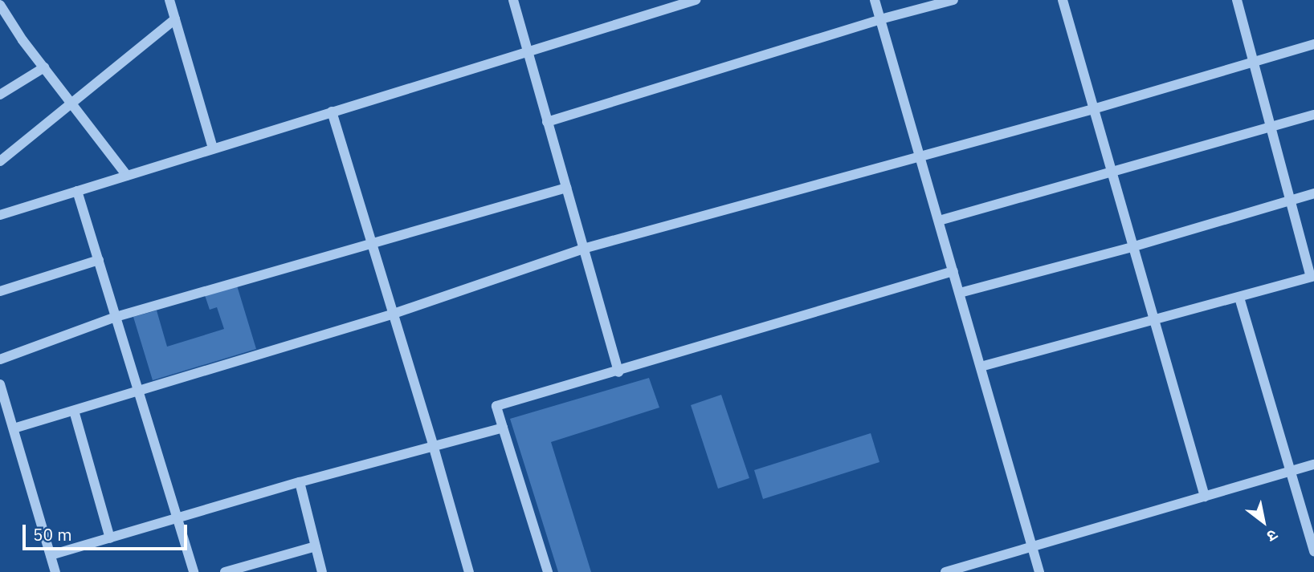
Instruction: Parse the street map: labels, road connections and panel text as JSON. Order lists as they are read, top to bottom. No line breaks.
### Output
{"scale_bar":"50 m","north":"bottom right"}
